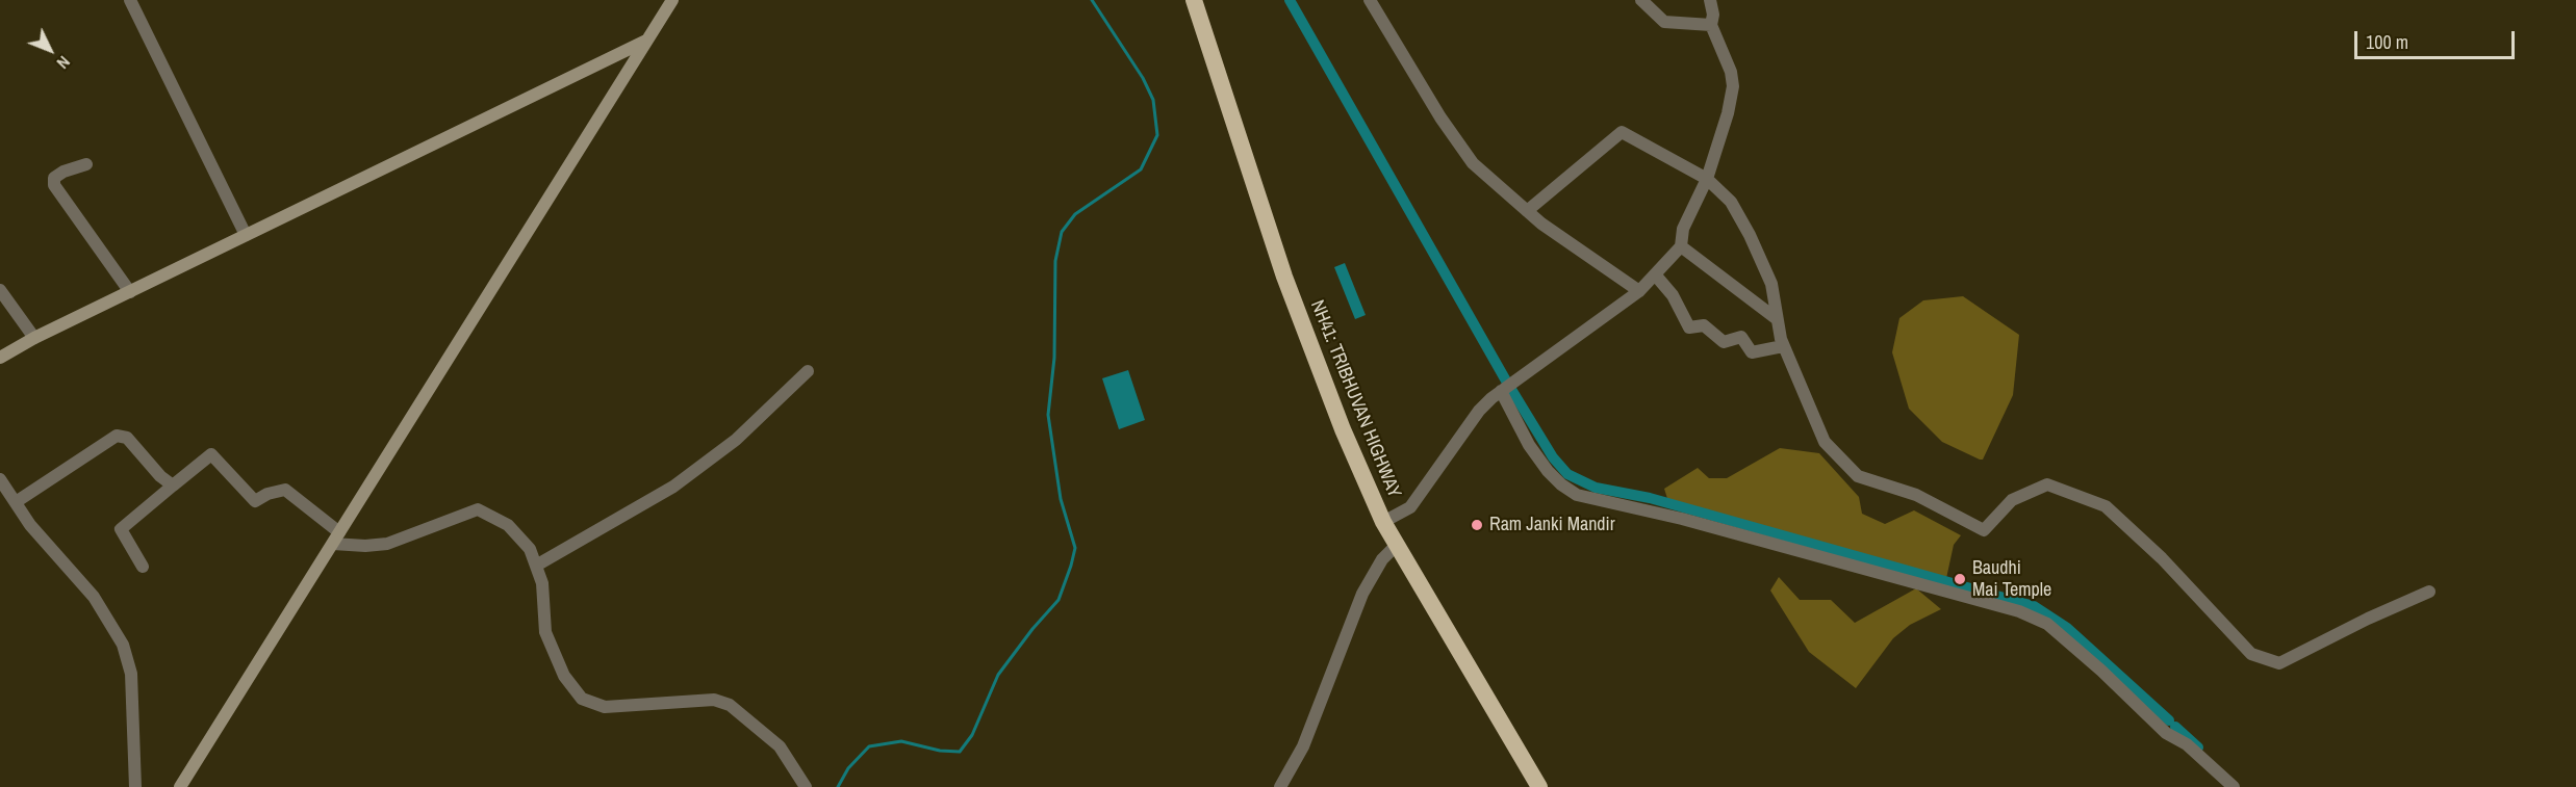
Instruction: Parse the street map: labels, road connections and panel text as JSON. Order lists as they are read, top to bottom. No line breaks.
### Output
{"streets":{"highway":["NH41: TRIBHUVAN HIGHWAY"]},"places":["Ram Janki Mandir","Baudhi Mai Temple"],"scale_bar":"100 m","north":"bottom right"}
